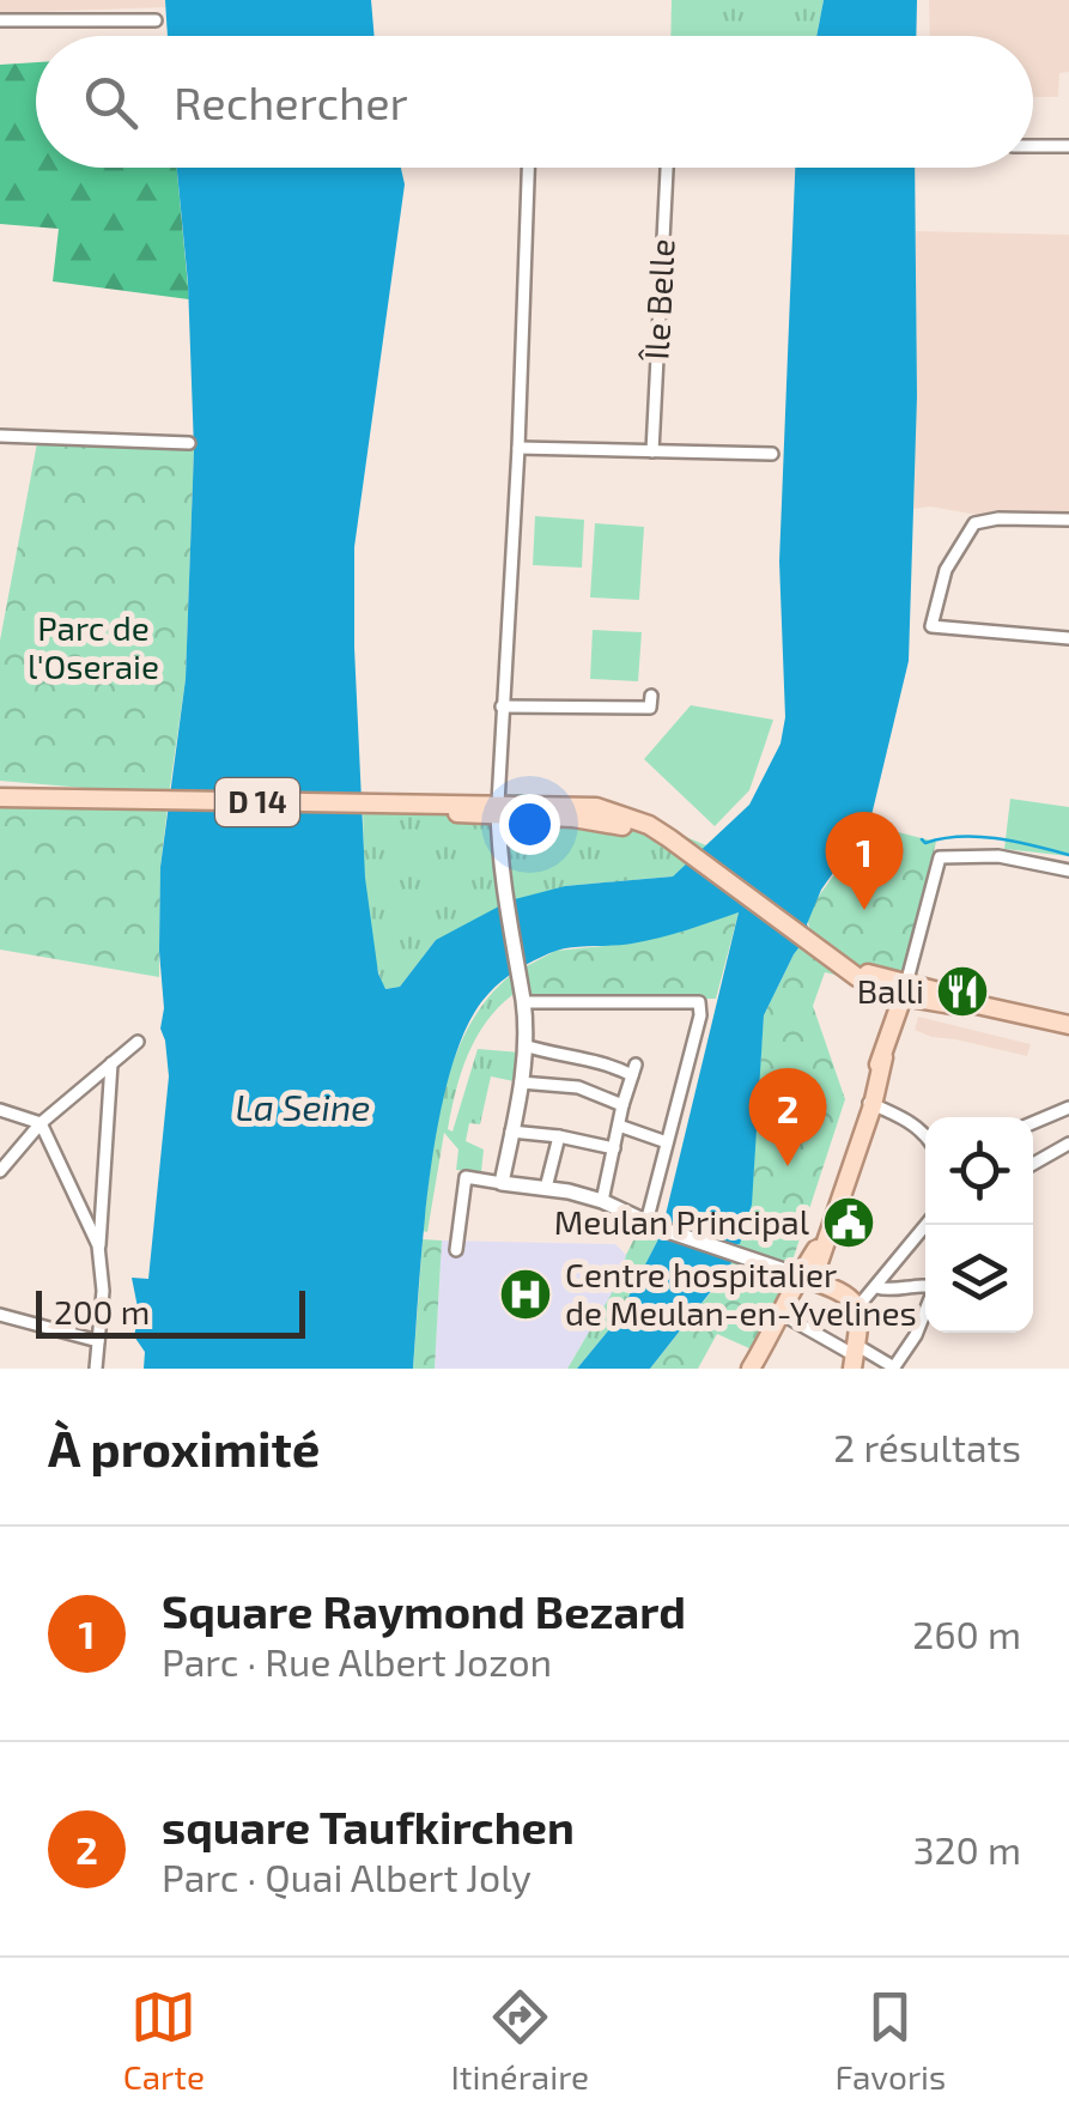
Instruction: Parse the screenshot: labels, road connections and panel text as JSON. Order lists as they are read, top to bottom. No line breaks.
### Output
{"streets":{"main road":["D 14"],"street":["Île Belle"]},"water":["La Seine"],"parks":["Parc de l'Oseraie"],"places":{"restaurant":["Balli"],"public building":["Meulan Principal"],"hospital":["Centre hospitalier de Meulan-en-Yvelines"]},"scale_bar":"200 m","page":{"search":"Rechercher","pins":["1","2"],"scale":"200 m","heading":["À proximité","2 résultats"],"list":[{"mark":"1","name":"Square Raymond Bezard","note":"Parc · Rue Albert Jozon","value":"260 m"},{"mark":"2","name":"square Taufkirchen","note":"Parc · Quai Albert Joly","value":"320 m"}],"nav":["Carte","Itinéraire","Favoris"]}}
